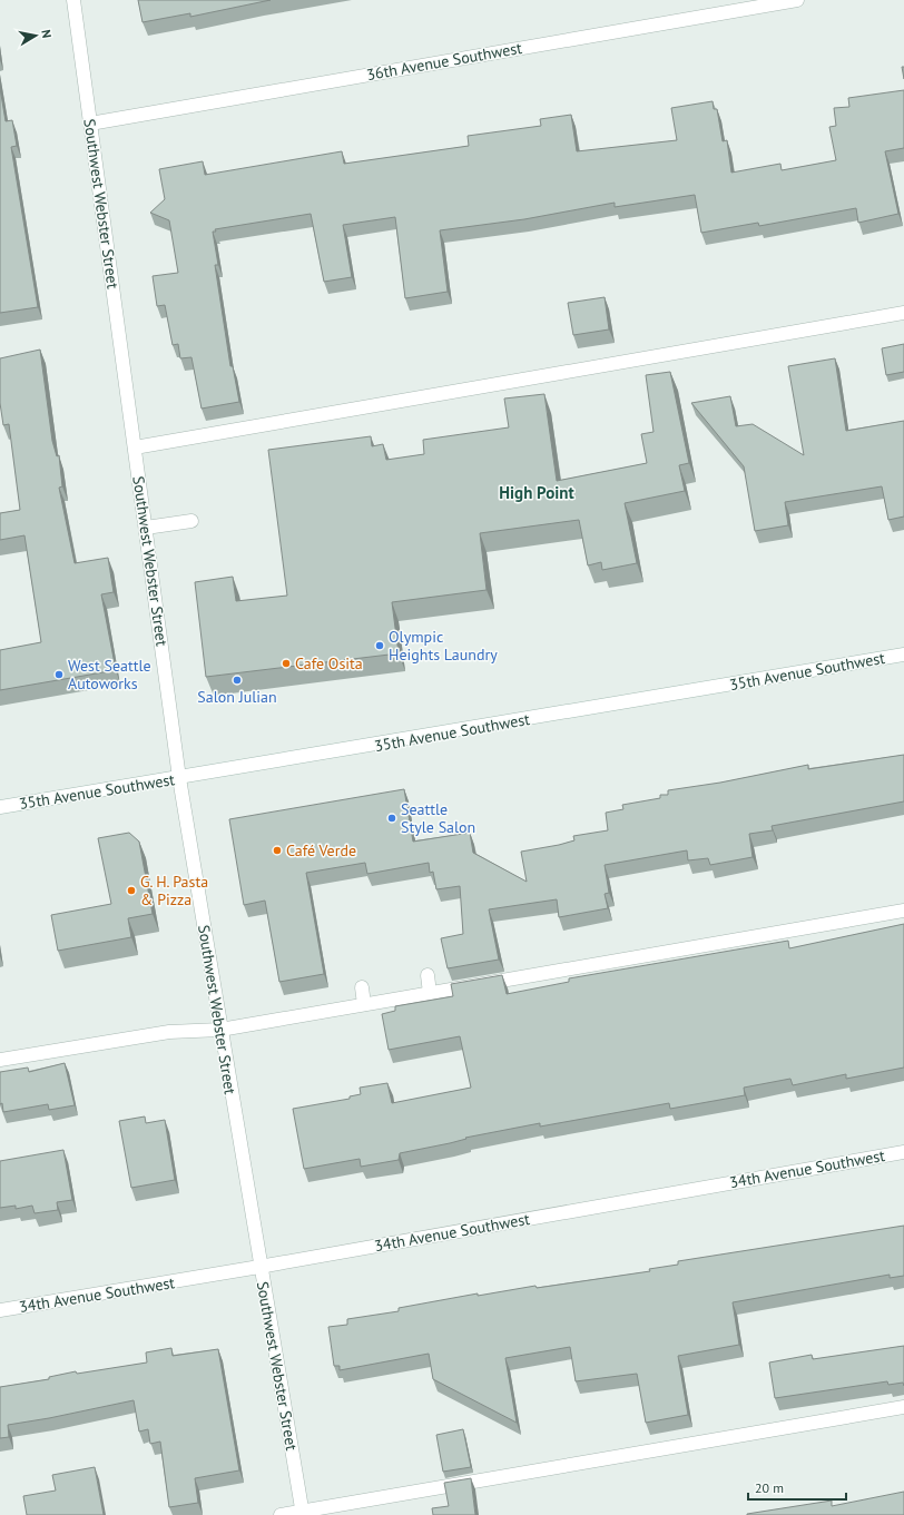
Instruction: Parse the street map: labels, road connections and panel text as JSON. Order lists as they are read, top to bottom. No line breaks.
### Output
{"streets":{"street":["36th Avenue Southwest","Southwest Webster Street","35th Avenue Southwest","34th Avenue Southwest"]},"crossings":[["36th Avenue Southwest","Southwest Webster Street"],["Southwest Webster Street","35th Avenue Southwest"],["Southwest Webster Street","34th Avenue Southwest"]],"districts":["High Point"],"places":["Olympic Heights Laundry","Cafe Osita","West Seattle Autoworks","Salon Julian","Seattle Style Salon","Café Verde","G. H. Pasta & Pizza"],"scale_bar":"20 m","north":"right"}
